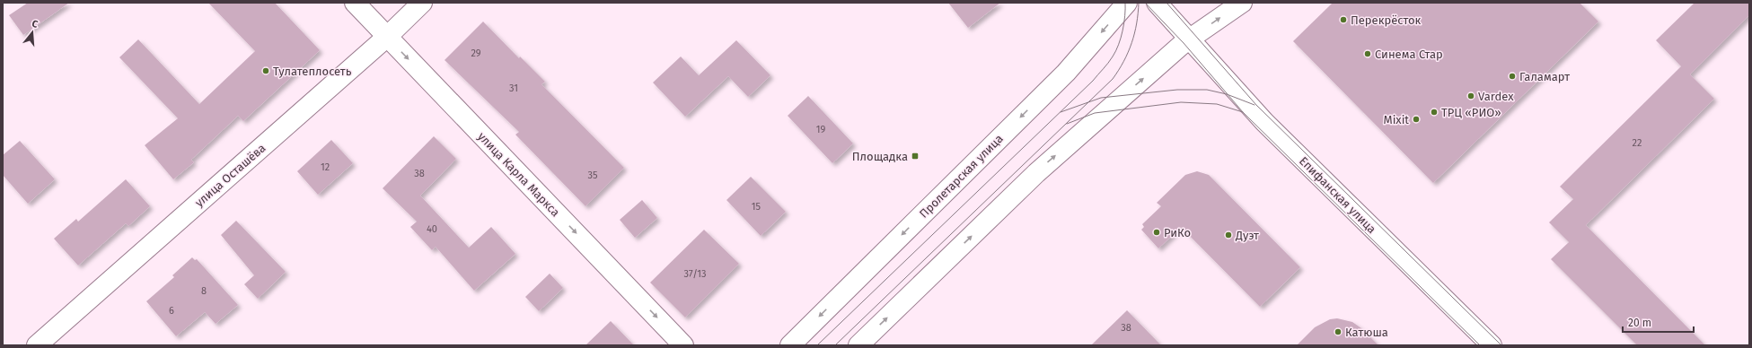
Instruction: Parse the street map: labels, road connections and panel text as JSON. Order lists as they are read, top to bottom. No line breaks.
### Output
{"streets":{"street":["улица Карла Маркса","улица Осташёва","Пролетарская улица","Епифанская улица"]},"crossings":[["улица Карла Маркса","улица Осташёва"]],"one_way":["улица Карла Маркса"],"places":{"other":["Перекрёсток","Синема Стар","Тулатеплосеть","Галамарт","Vardex","ТРЦ «РИО»","Mixit","РиКо","Дуэт","Катюша"],"transit":["Площадка"]},"house_numbers":["29","31","19","22","12","38","35","15","40","37/13","8","6","38"],"scale_bar":"20 m","north":"top"}
